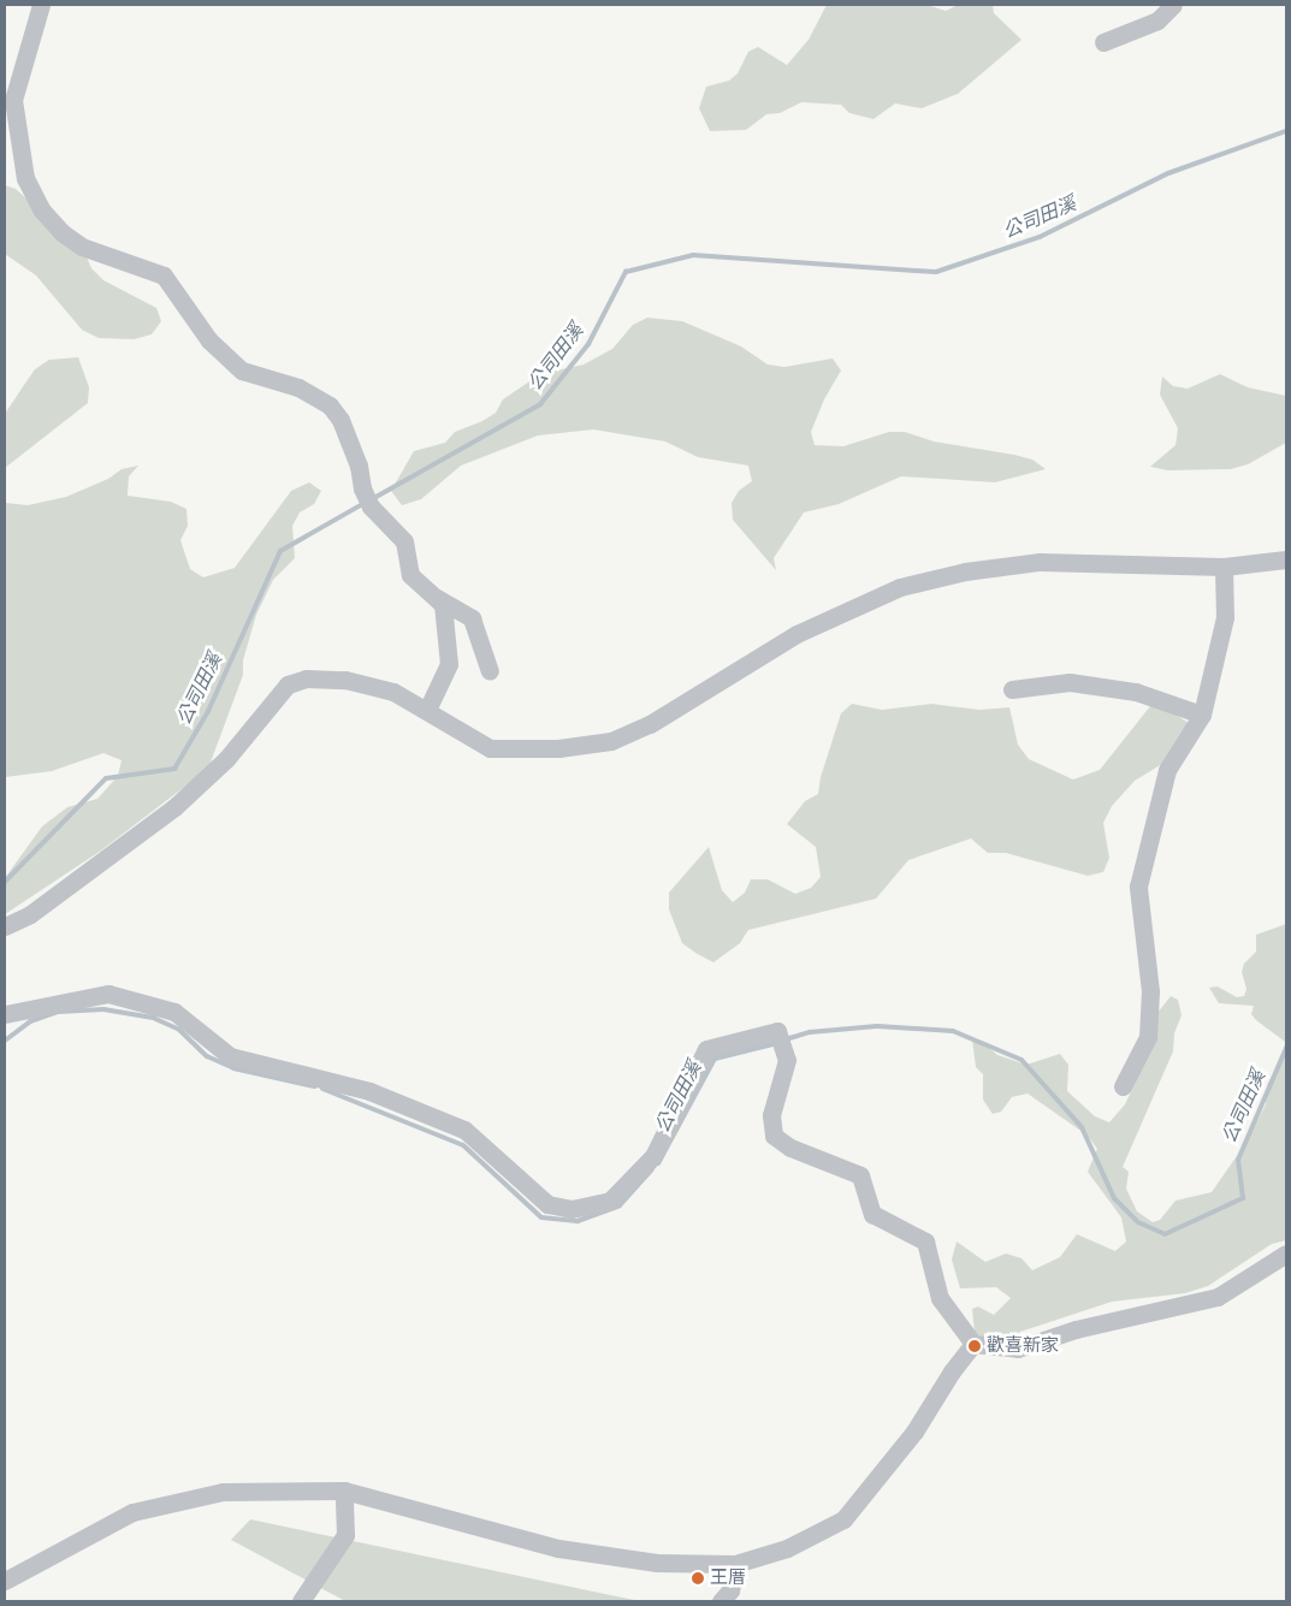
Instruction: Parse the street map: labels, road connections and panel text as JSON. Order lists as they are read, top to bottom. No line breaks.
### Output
{"water":["公司田溪"],"places":["歡喜新家","王厝"]}
